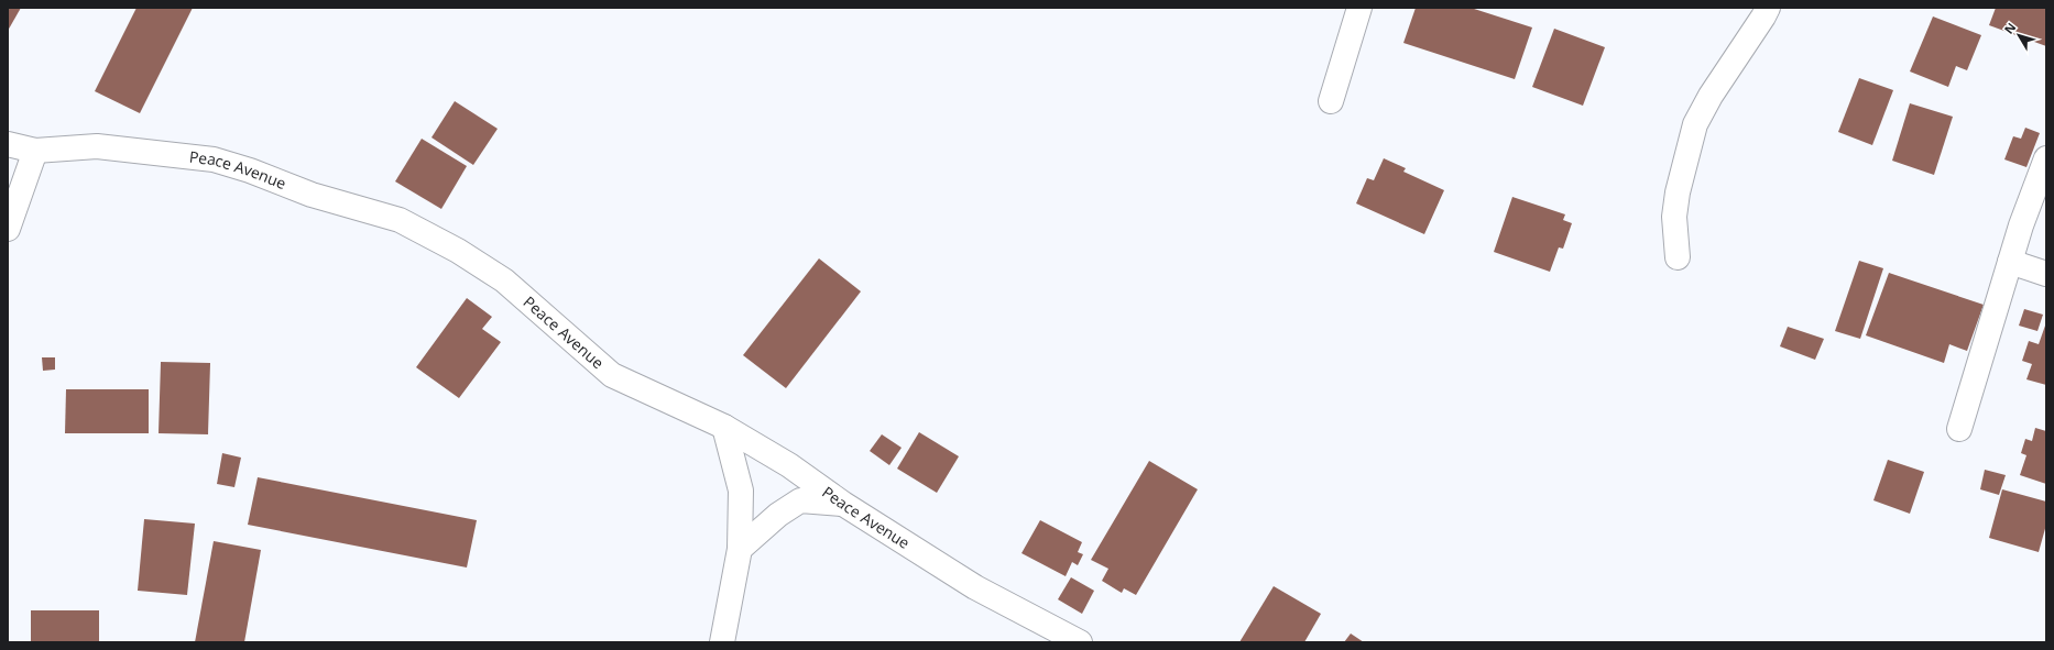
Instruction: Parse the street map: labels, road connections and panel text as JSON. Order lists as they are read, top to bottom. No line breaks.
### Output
{"streets":{"street":["Peace Avenue"]},"north":"top left"}
